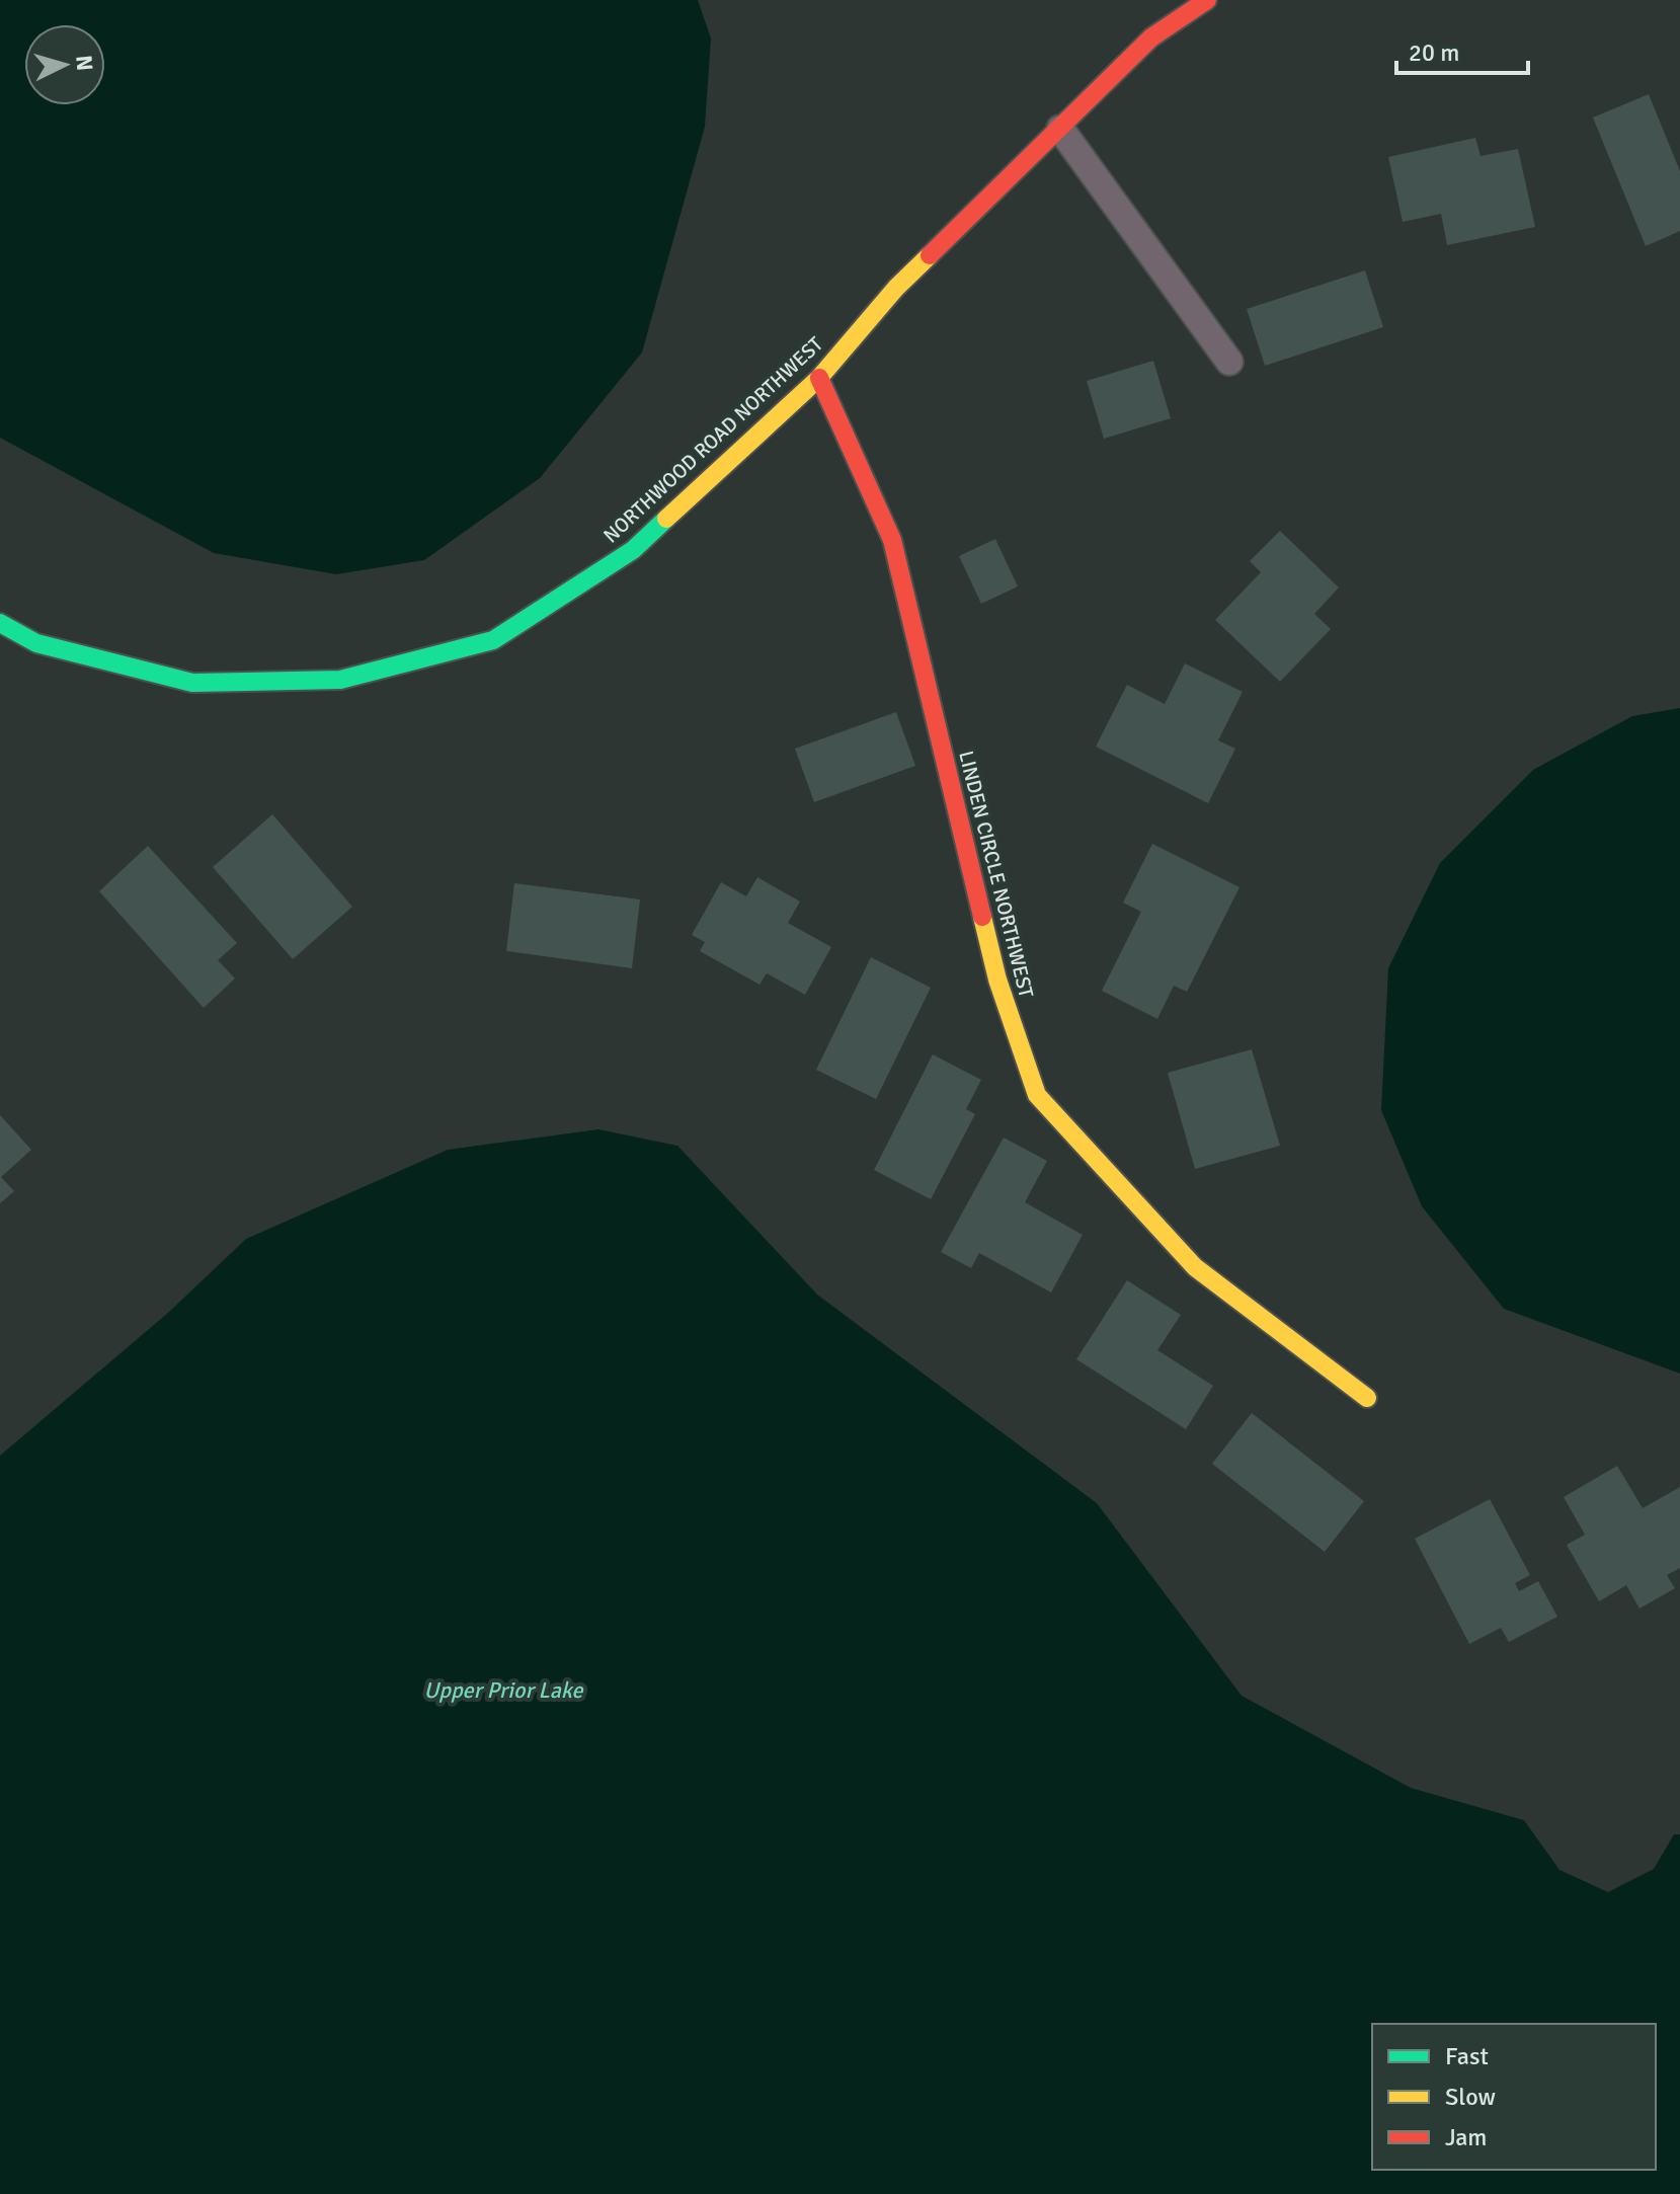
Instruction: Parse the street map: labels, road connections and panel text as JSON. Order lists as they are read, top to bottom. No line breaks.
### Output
{"streets":{"street":["NORTHWOOD ROAD NORTHWEST","LINDEN CIRCLE NORTHWEST"]},"crossings":[["NORTHWOOD ROAD NORTHWEST","LINDEN CIRCLE NORTHWEST"]],"water":["Upper Prior Lake"],"legend":["Fast","Slow","Jam"],"scale_bar":"20 m","north":"right"}
